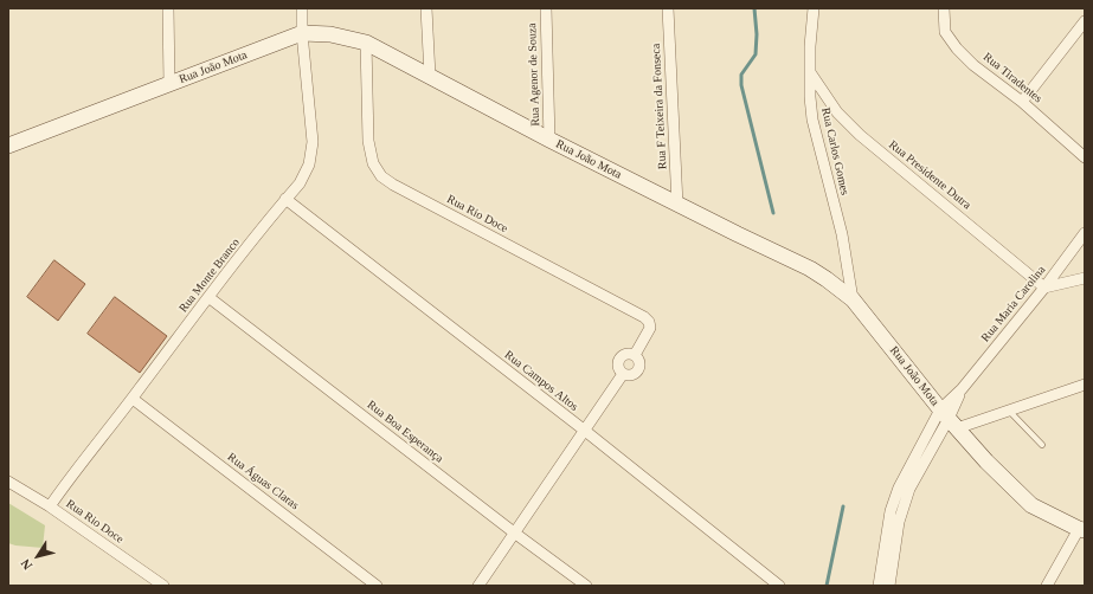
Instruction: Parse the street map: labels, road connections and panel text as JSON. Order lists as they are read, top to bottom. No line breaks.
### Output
{"streets":{"main road":["Rua João Mota"],"street":["Rua Agenor de Souza","Rua Tiradentes","Rua F Teixeira da Fonseca","Rua Carlos Gomes","Rua Presidente Dutra","Rua Rio Doce","Rua Monte Branco","Rua Maria Carolina","Rua Campos Altos","Rua Boa Esperança","Rua Águas Claras"]},"crossings":[["Rua João Mota","Rua Agenor de Souza"],["Rua João Mota","Rua F Teixeira da Fonseca"],["Rua João Mota","Rua Carlos Gomes"],["Rua João Mota","Rua Rio Doce"],["Rua João Mota","Rua Monte Branco"],["Rua João Mota","Rua Maria Carolina"],["Rua Carlos Gomes","Rua Presidente Dutra"],["Rua Presidente Dutra","Rua Maria Carolina"],["Rua Rio Doce","Rua Monte Branco"],["Rua Monte Branco","Rua Campos Altos"],["Rua Monte Branco","Rua Boa Esperança"],["Rua Monte Branco","Rua Águas Claras"]],"north":"bottom left"}
